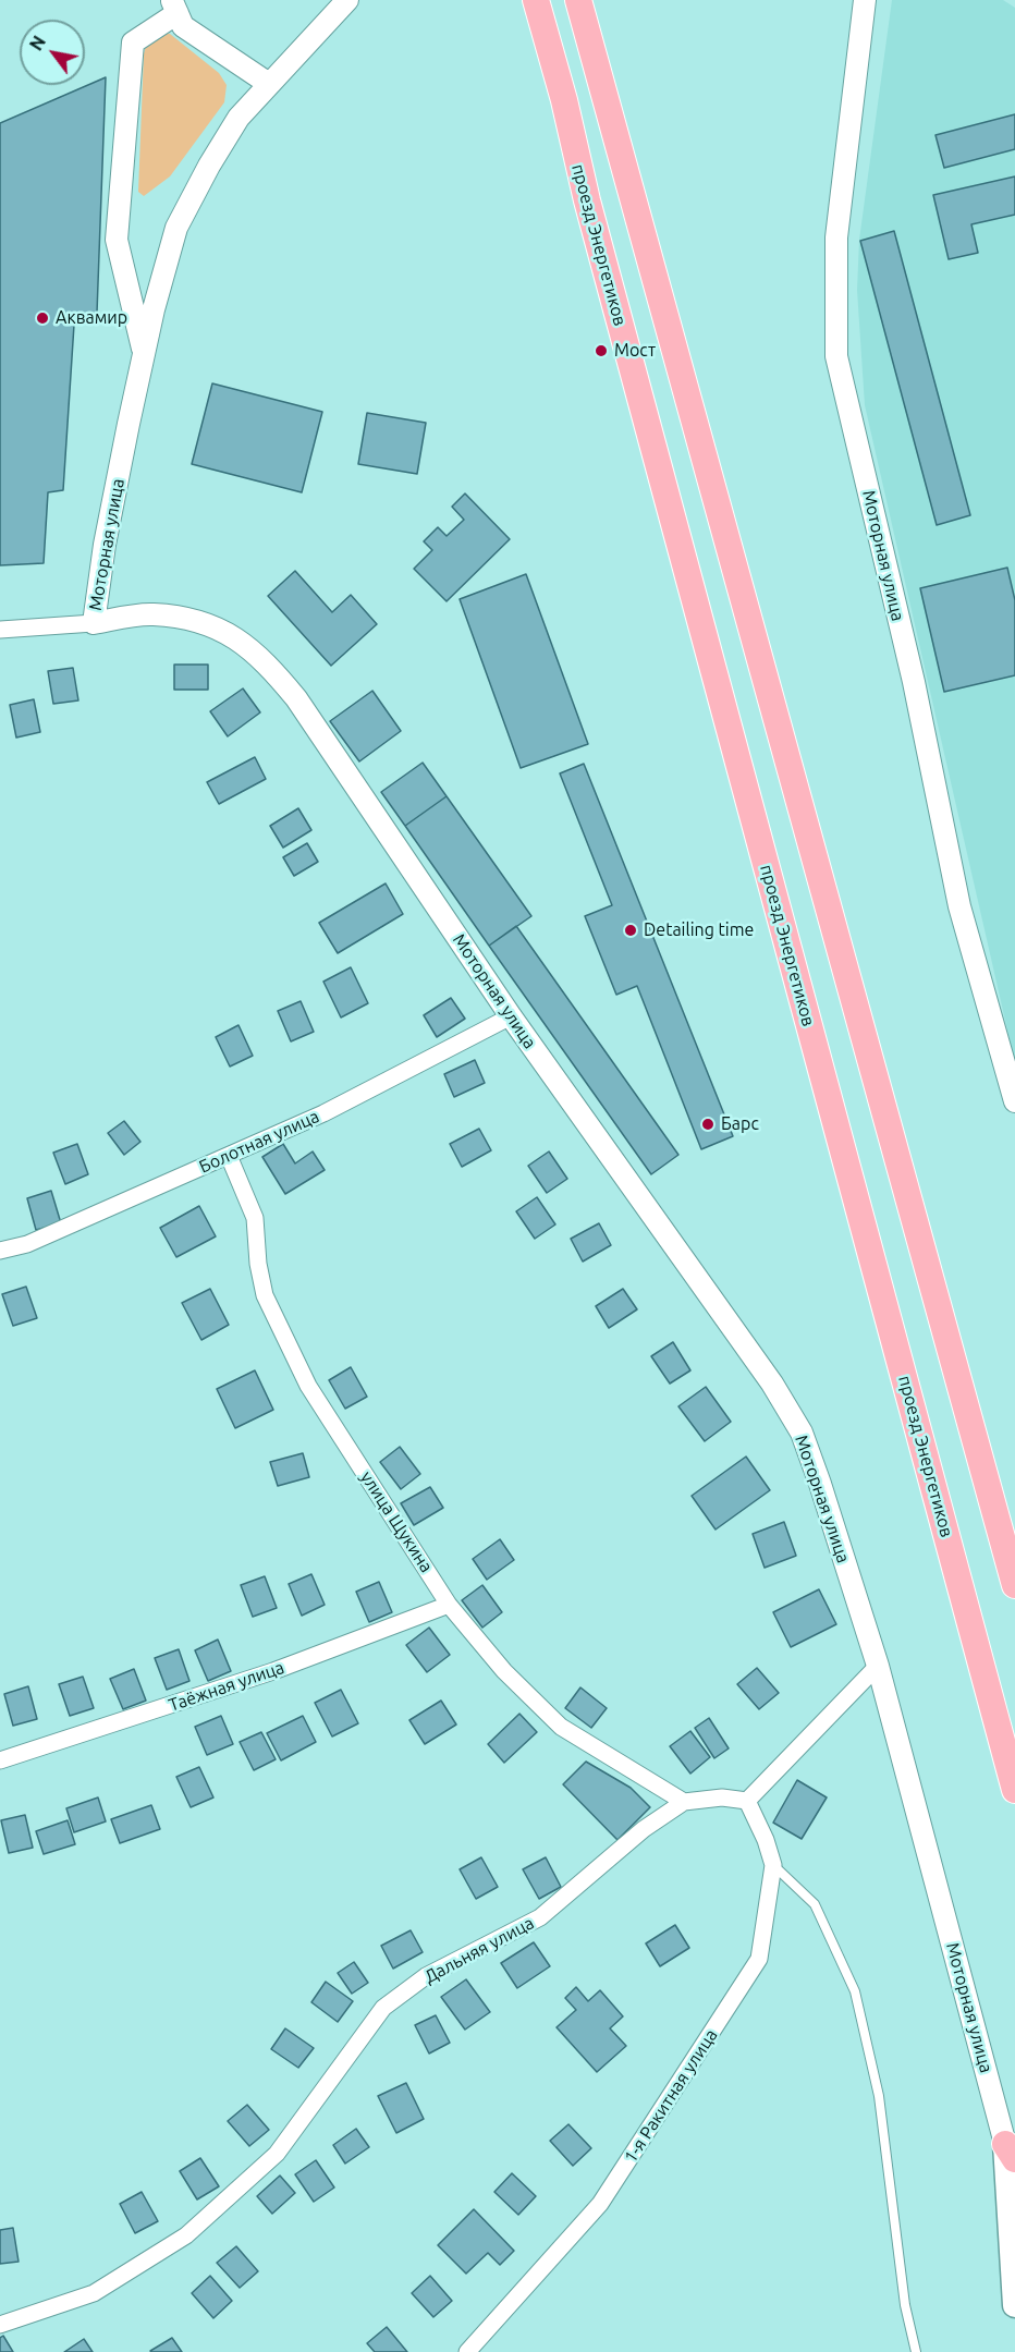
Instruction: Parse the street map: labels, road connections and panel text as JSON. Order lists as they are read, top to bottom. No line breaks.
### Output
{"streets":{"main road":["проезд Энергетиков"],"street":["Моторная улица","Болотная улица","улица Щукина","Таёжная улица","Дальняя улица","1-я Ракитная улица"]},"crossings":[["Моторная улица","Болотная улица"],["Болотная улица","улица Щукина"],["улица Щукина","Таёжная улица"],["улица Щукина","Дальняя улица"],["Дальняя улица","1-я Ракитная улица"]],"places":["Аквамир","Мост","Detailing time","Барс"],"north":"top left"}
